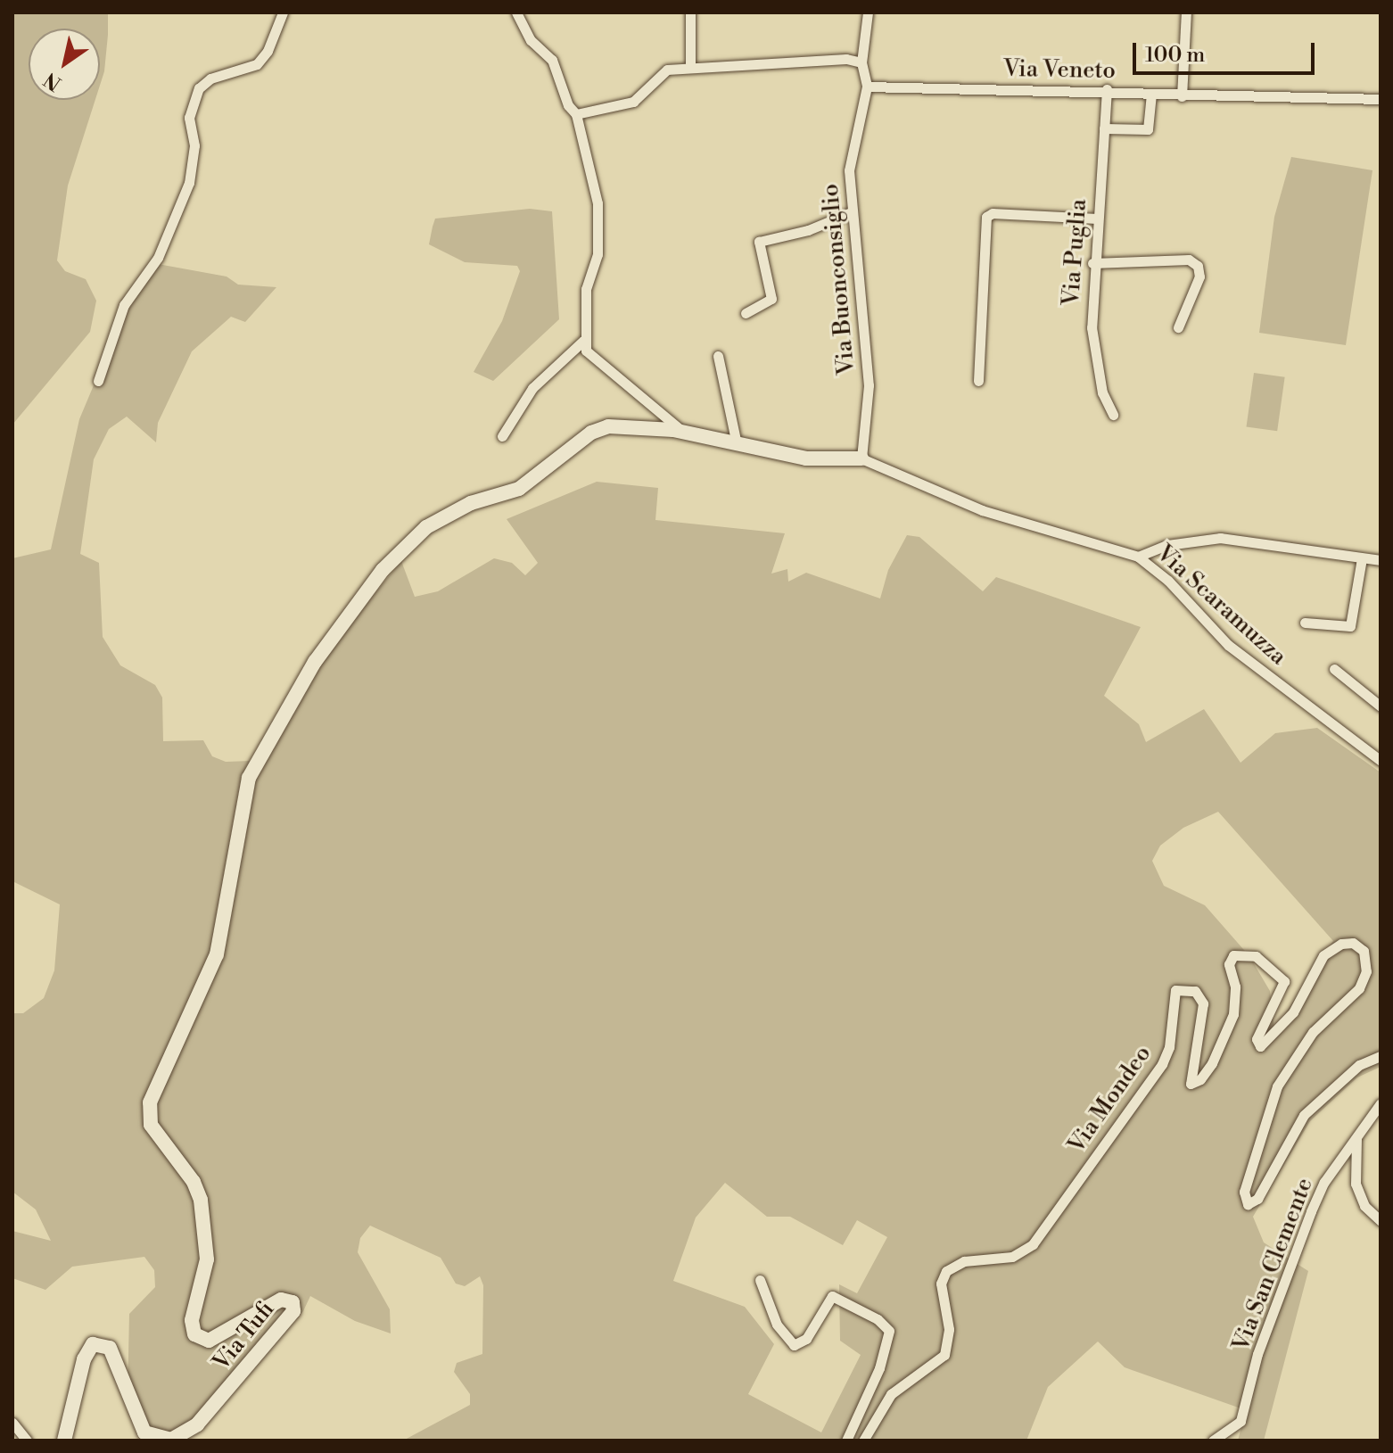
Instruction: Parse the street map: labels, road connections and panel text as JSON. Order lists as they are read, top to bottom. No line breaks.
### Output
{"streets":{"street":["Via Veneto","Via Puglia","Via Buonconsiglio","Via Scaramuzza","Via Mondeo","Via San Clemente","Via Tufi"]},"crossings":[["Via Veneto","Via Puglia"],["Via Veneto","Via Buonconsiglio"]],"scale_bar":"100 m","north":"bottom left"}
